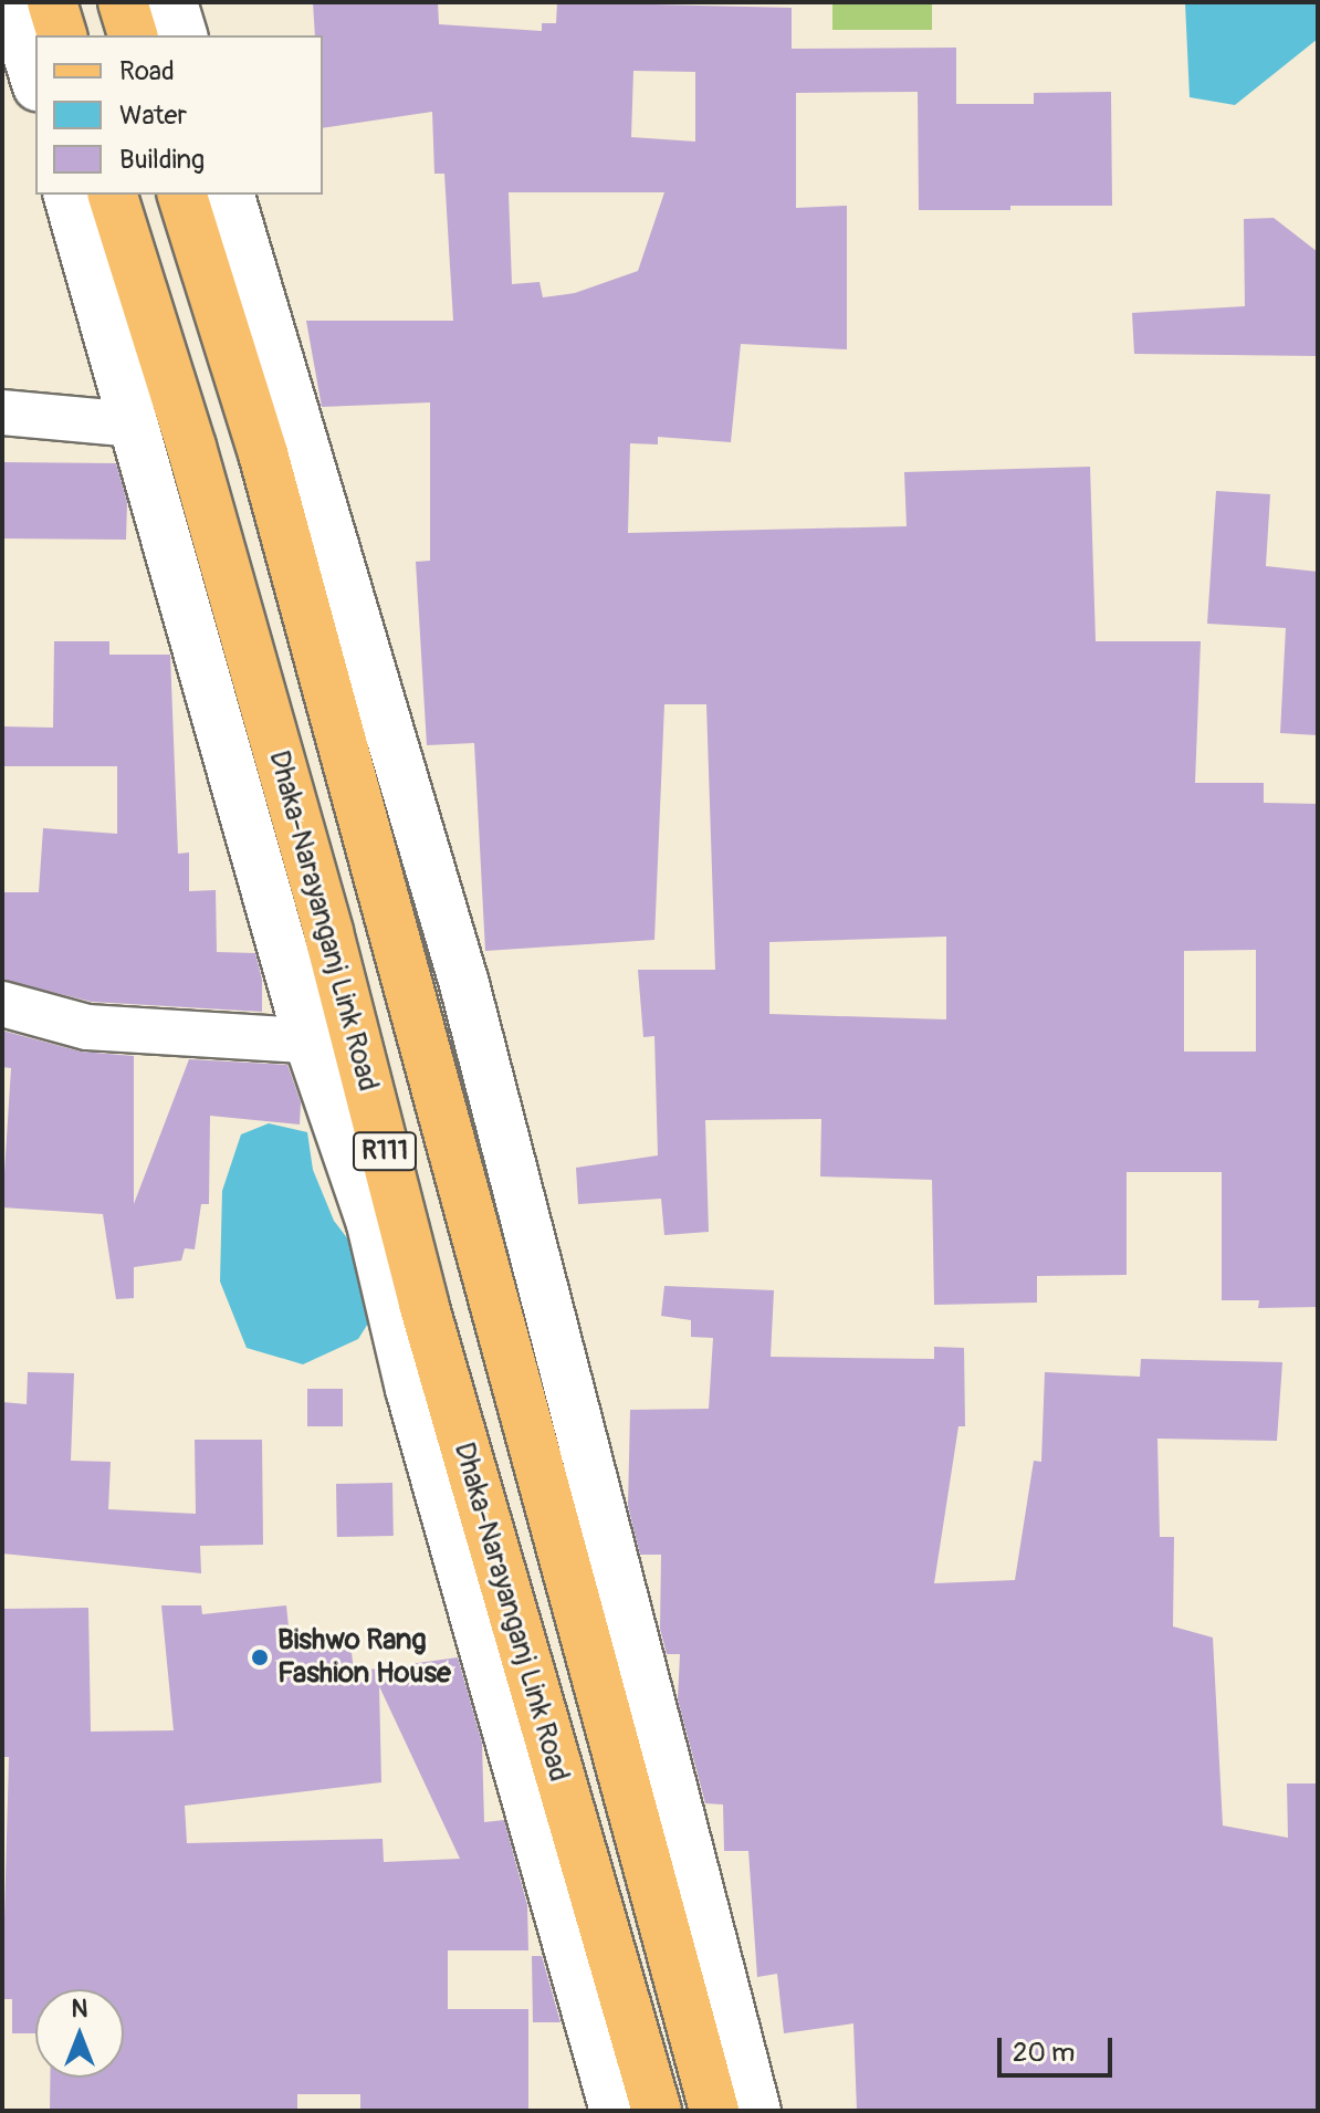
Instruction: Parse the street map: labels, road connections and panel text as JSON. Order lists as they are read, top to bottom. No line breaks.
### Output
{"streets":{"main road":["Dhaka-Narayanganj Link Road","R111"]},"places":["Bishwo Rang Fashion House"],"legend":["Road","Water","Building"],"scale_bar":"20 m","north":"top"}
